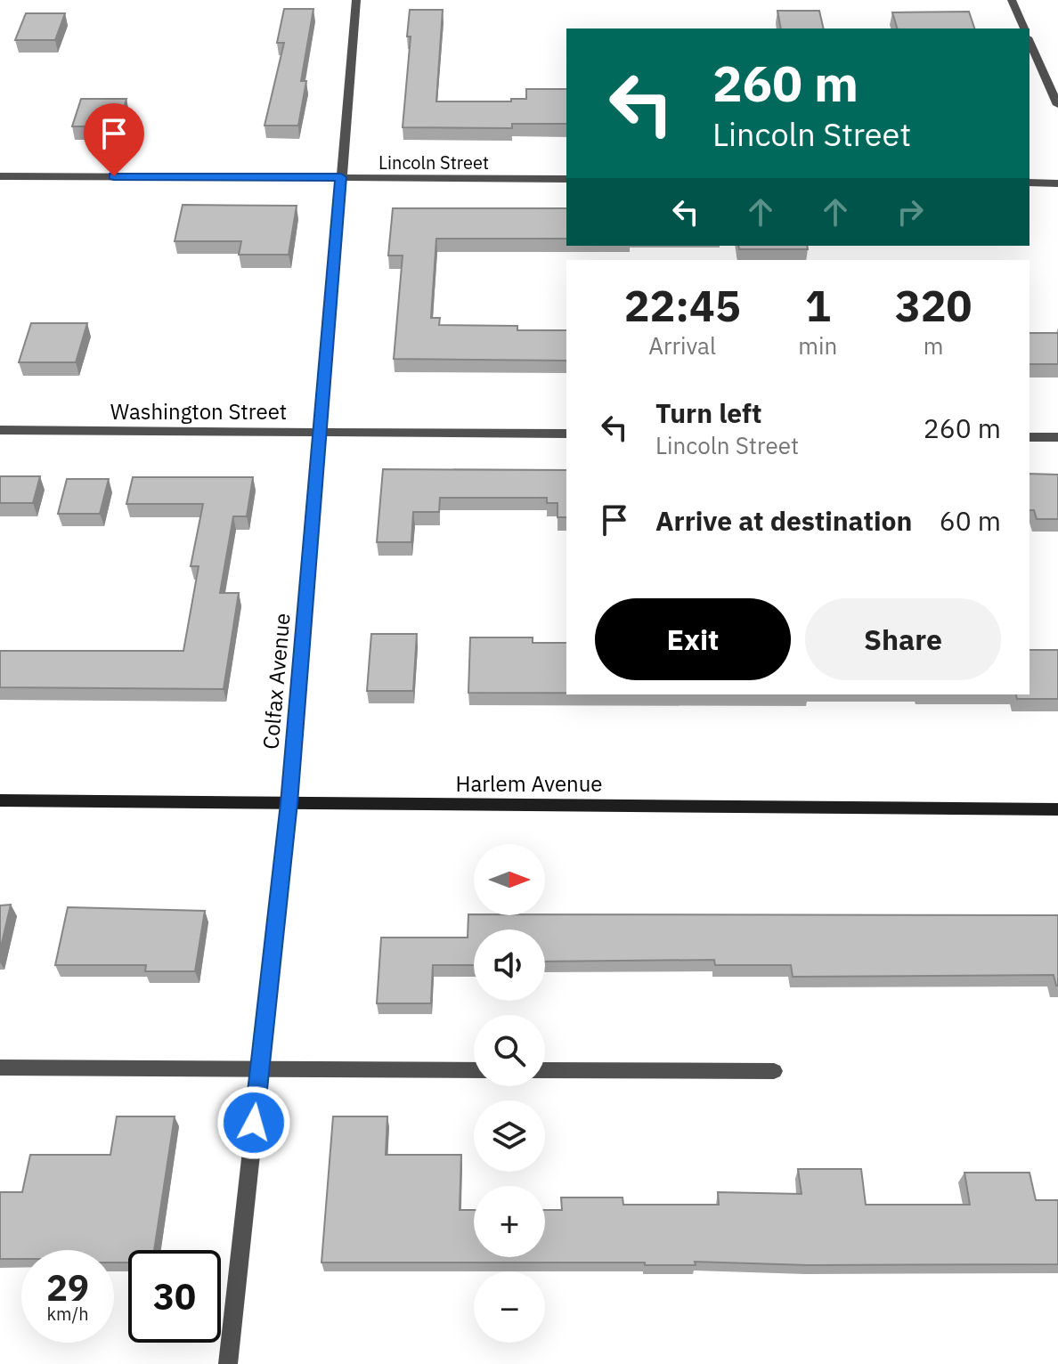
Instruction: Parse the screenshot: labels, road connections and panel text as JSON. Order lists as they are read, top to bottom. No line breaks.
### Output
{"streets":{"main road":["Harlem Avenue"],"street":["Lincoln Street","Washington Street","Colfax Avenue"]},"crossings":[["Lincoln Street","Colfax Avenue"],["Washington Street","Colfax Avenue"],["Colfax Avenue","Harlem Avenue"]],"north":"right","page":{"turn":["260 m","Lincoln Street"],"eta":["22:45","Arrival","1","min","320","m"],"list":[{"name":"Turn left","note":"Lincoln Street","value":"260 m"},{"name":"Arrive at destination","value":"60 m"}],"buttons":["Exit","Share"],"map_buttons":["+","−"],"speed":"29 km/h","limit":"30"}}
